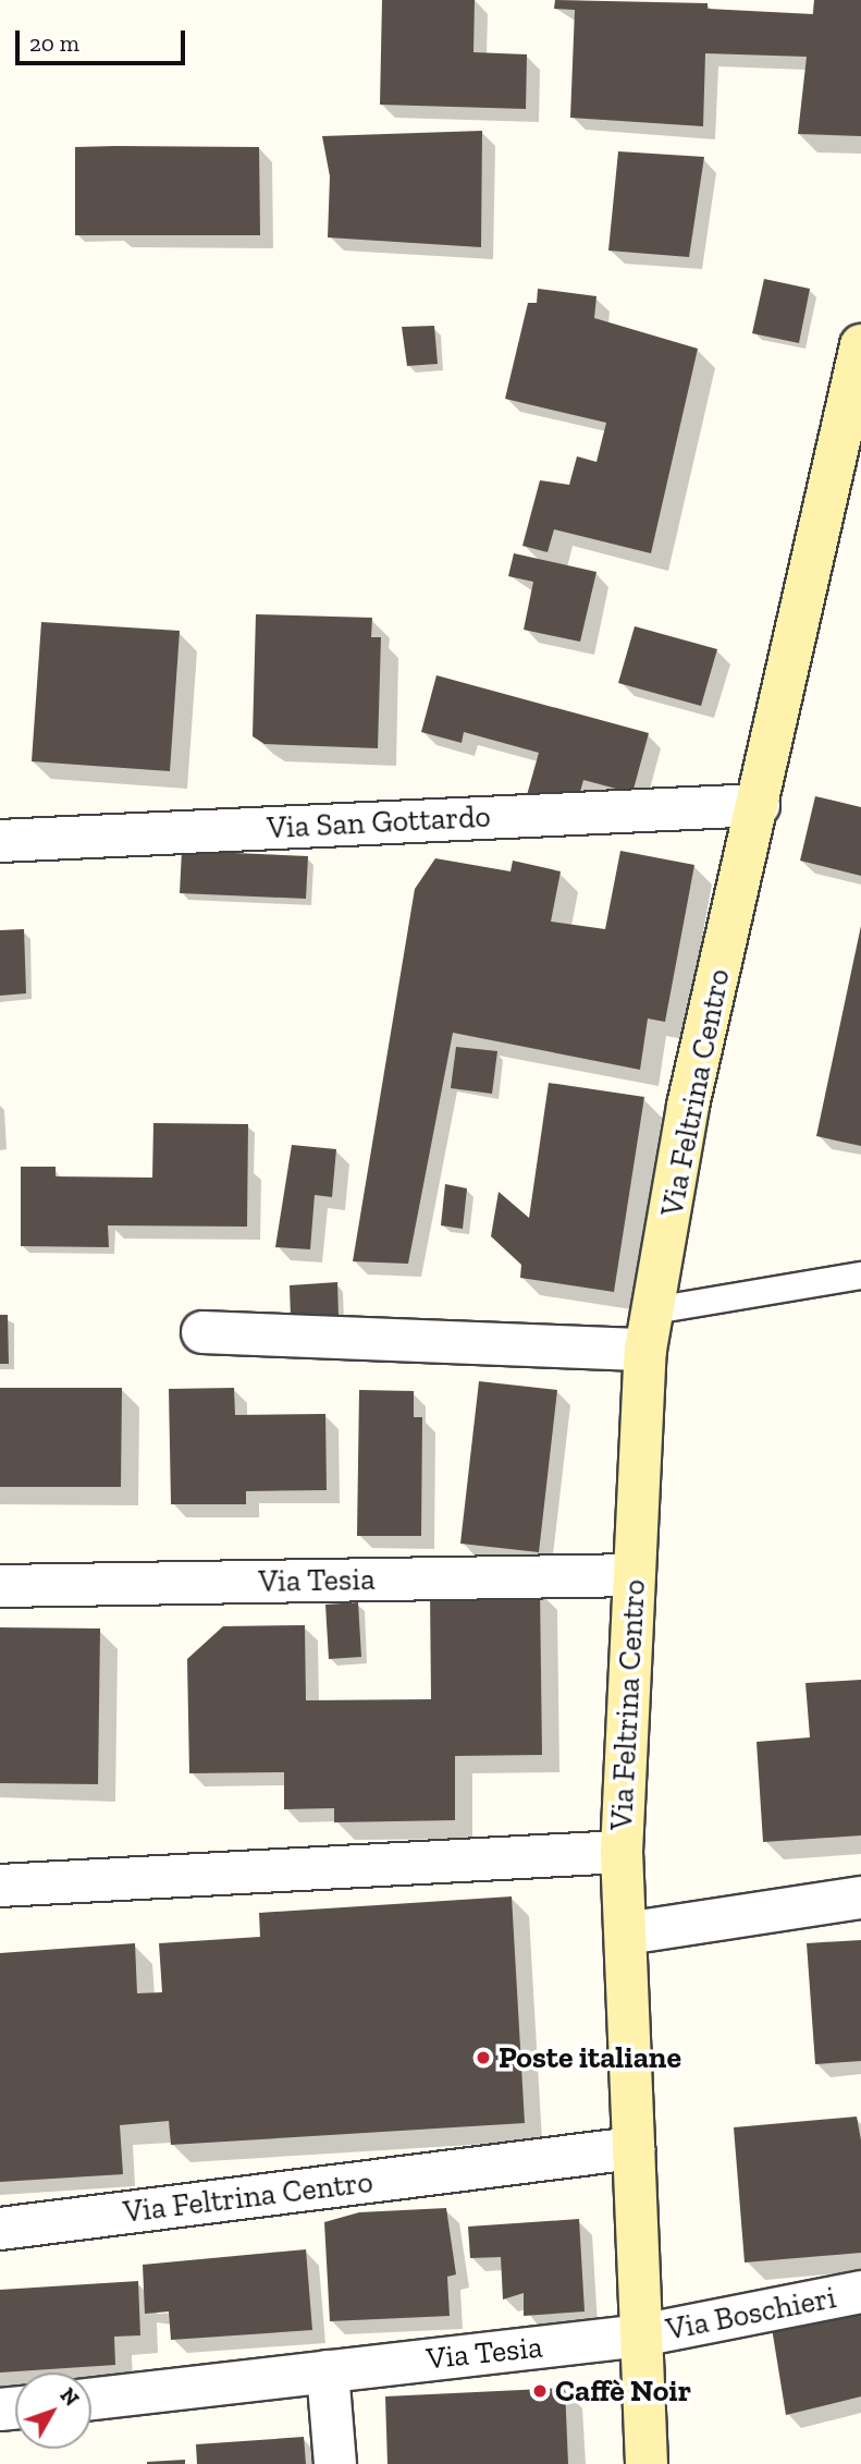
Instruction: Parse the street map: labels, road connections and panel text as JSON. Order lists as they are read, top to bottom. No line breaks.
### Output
{"streets":{"main road":["Via Feltrina Centro"],"street":["Via San Gottardo","Via Tesia","Via Boschieri"]},"crossings":[["Via San Gottardo","Via Feltrina Centro"],["Via Feltrina Centro","Via Tesia"],["Via Feltrina Centro","Via Boschieri"],["Via Tesia","Via Boschieri"]],"places":["Poste italiane","Caffè Noir"],"scale_bar":"20 m","north":"top right"}
